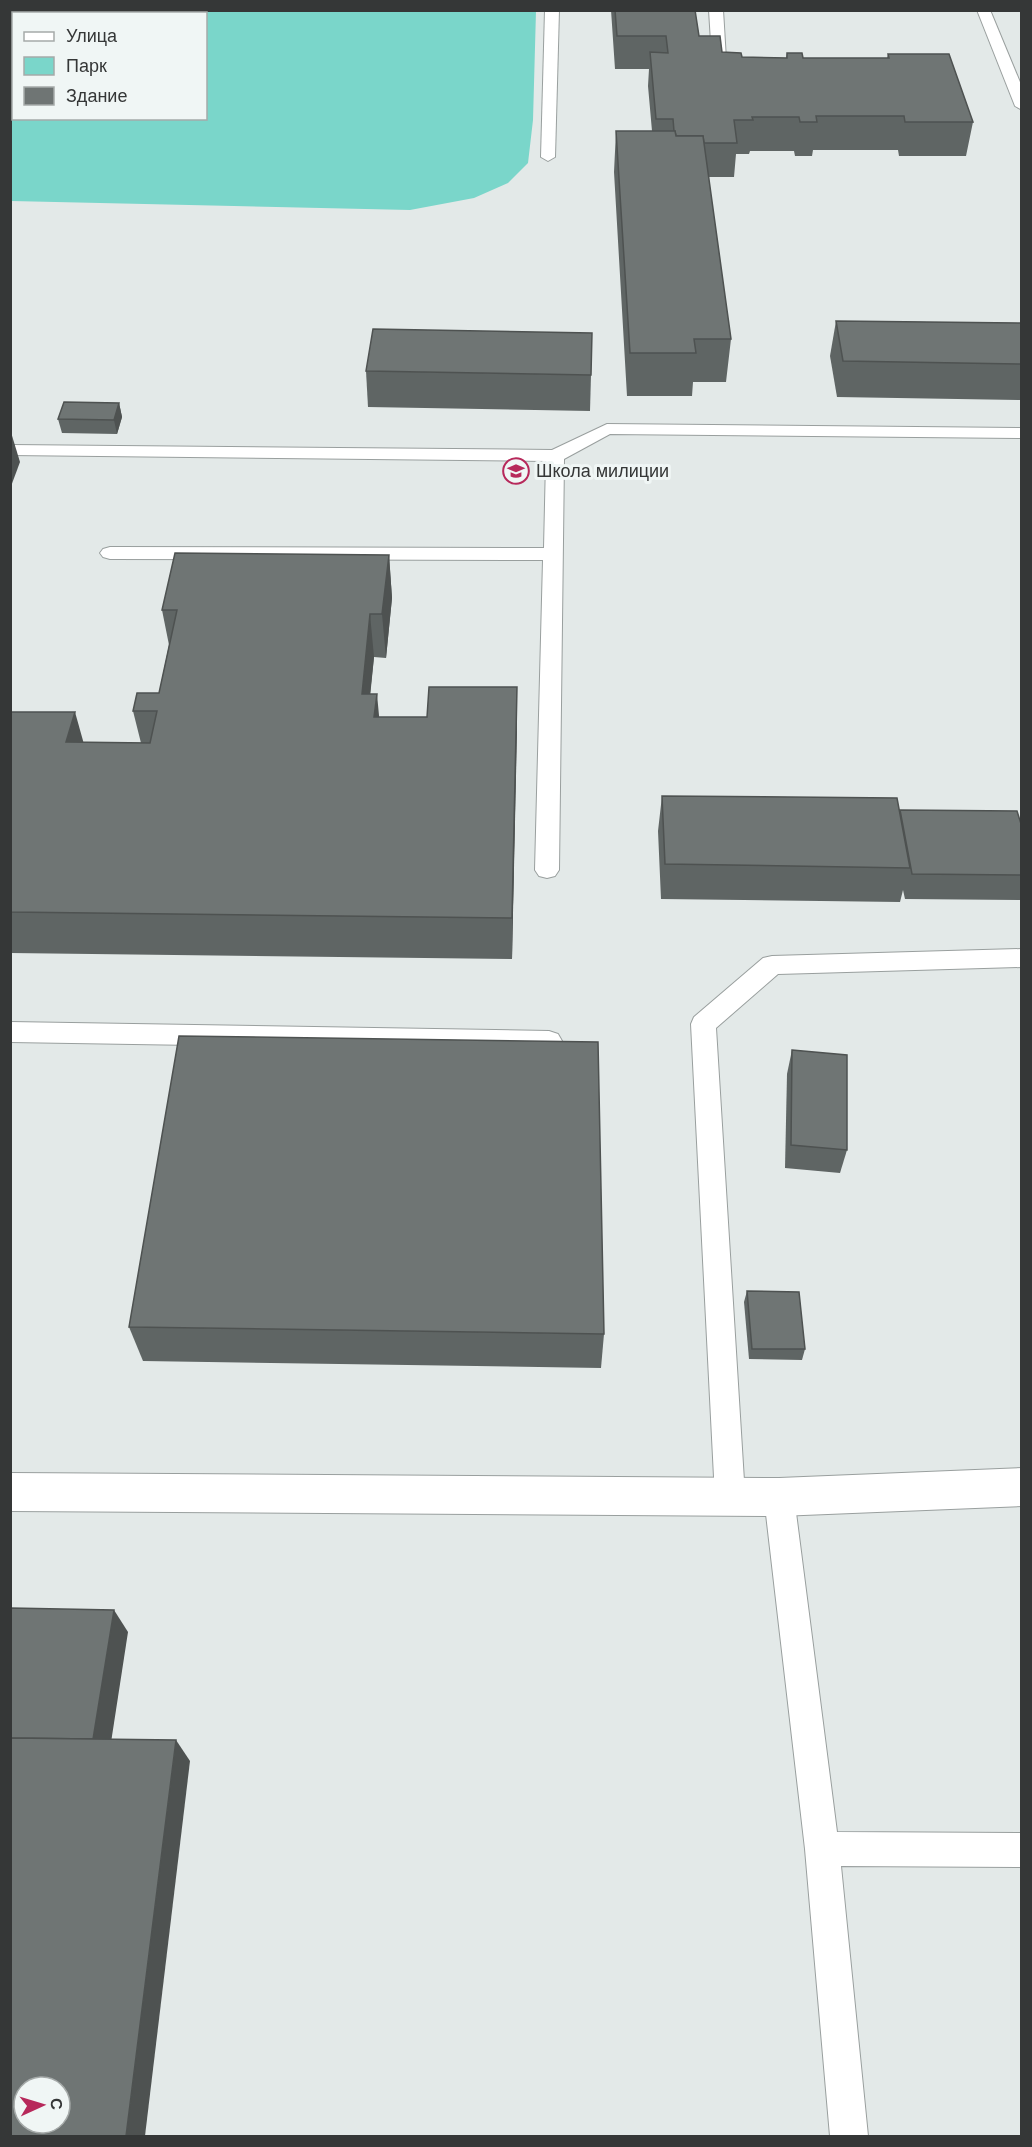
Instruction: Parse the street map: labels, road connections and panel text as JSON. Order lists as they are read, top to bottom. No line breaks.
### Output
{"places":{"school or university":["Школа милиции"]},"legend":["Улица","Парк","Здание"],"north":"right"}
